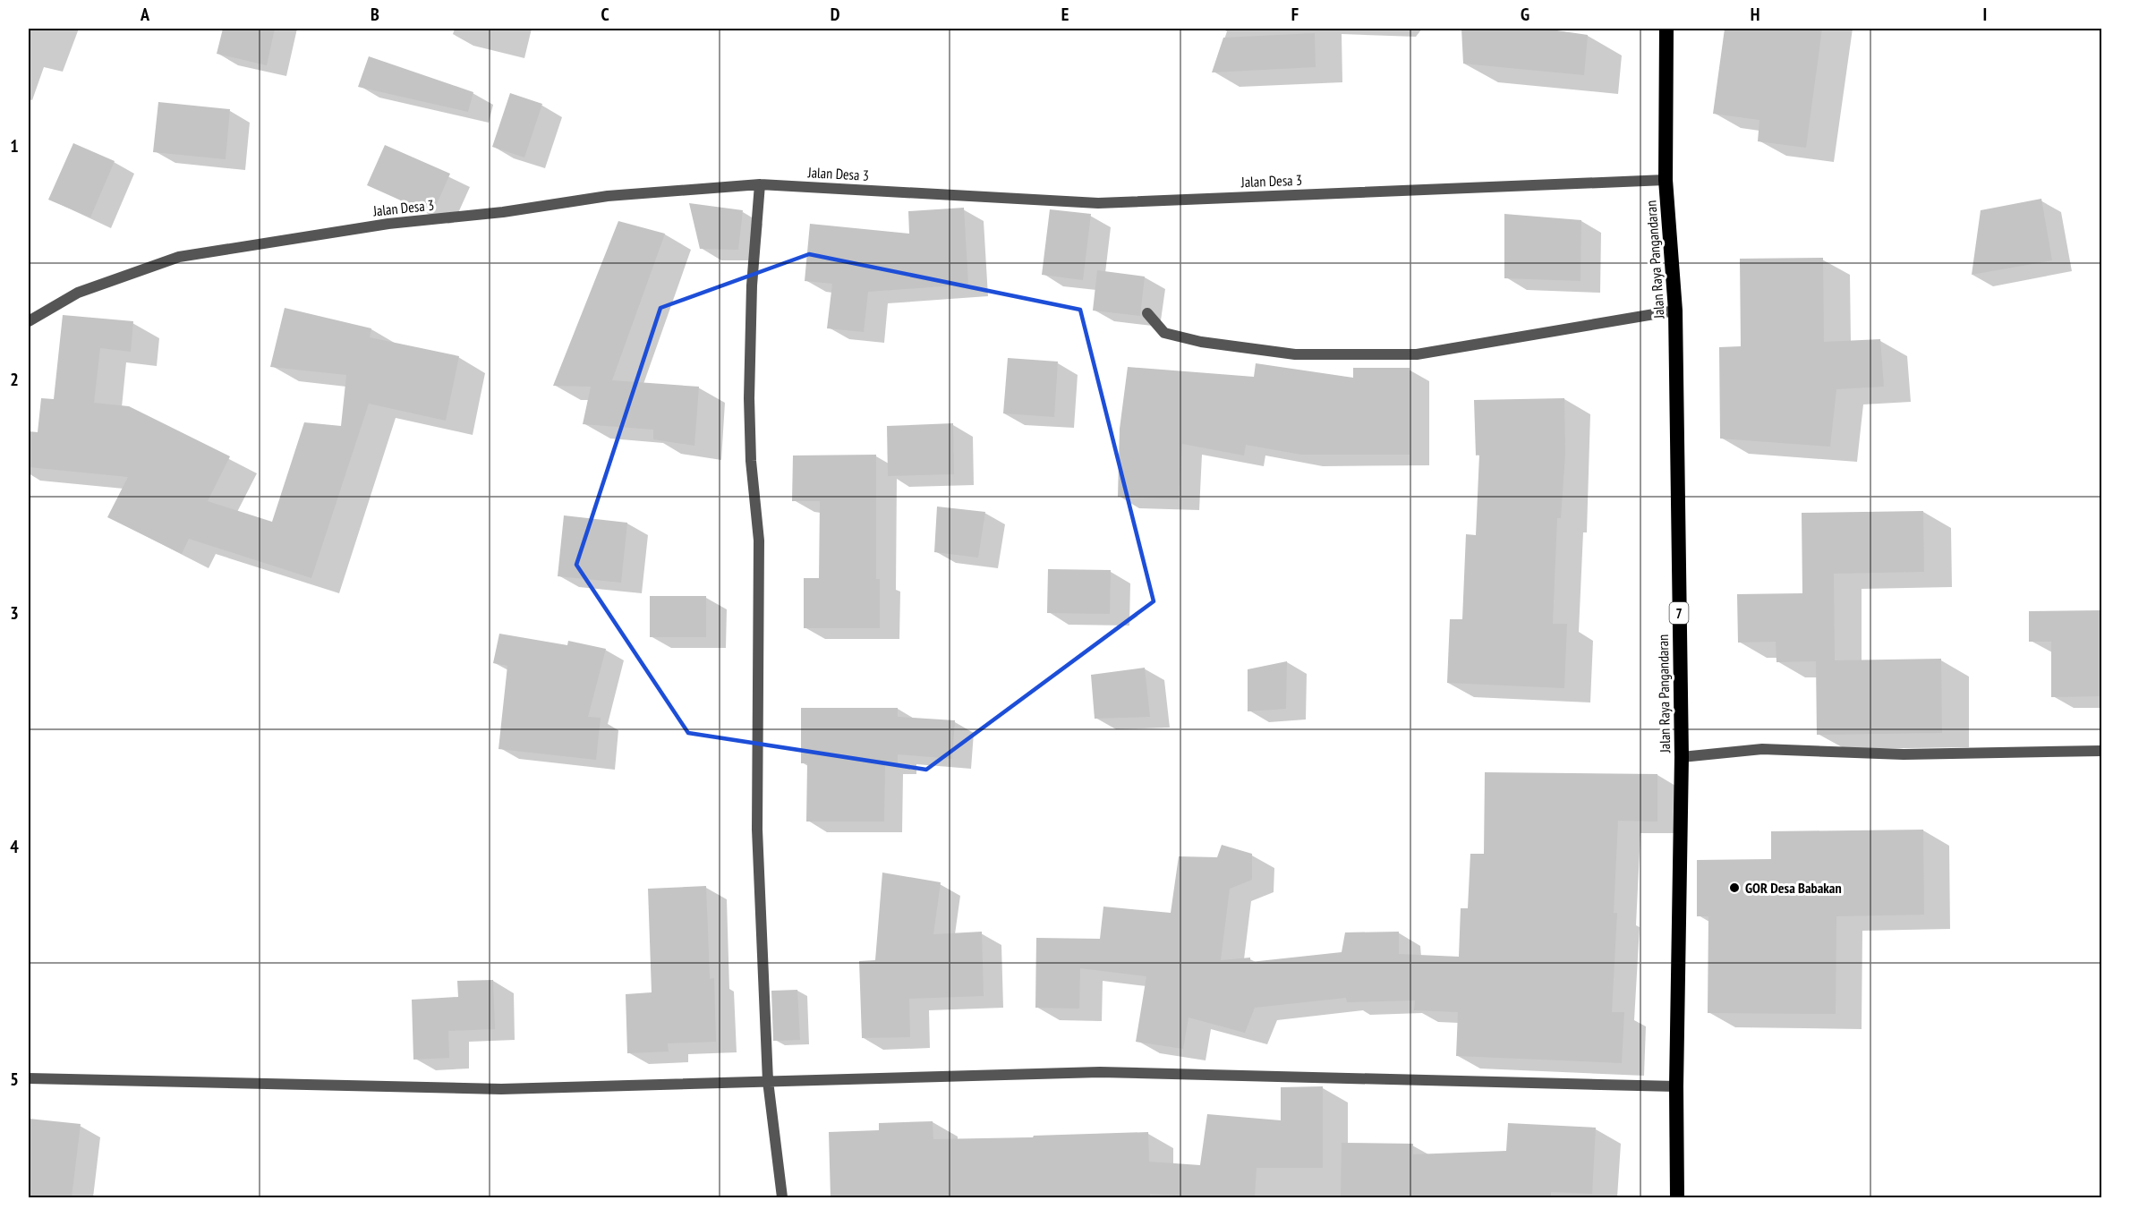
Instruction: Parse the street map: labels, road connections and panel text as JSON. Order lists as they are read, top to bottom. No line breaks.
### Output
{"streets":{"highway":["Jalan Raya Pangandaran","7"],"street":["Jalan Desa 3"]},"crossings":[["Jalan Desa 3","Jalan Raya Pangandaran"]],"places":["GOR Desa Babakan"],"grid":{"columns":["A","B","C","D","E","F","G","H","I"],"rows":["1","2","3","4","5"]}}
